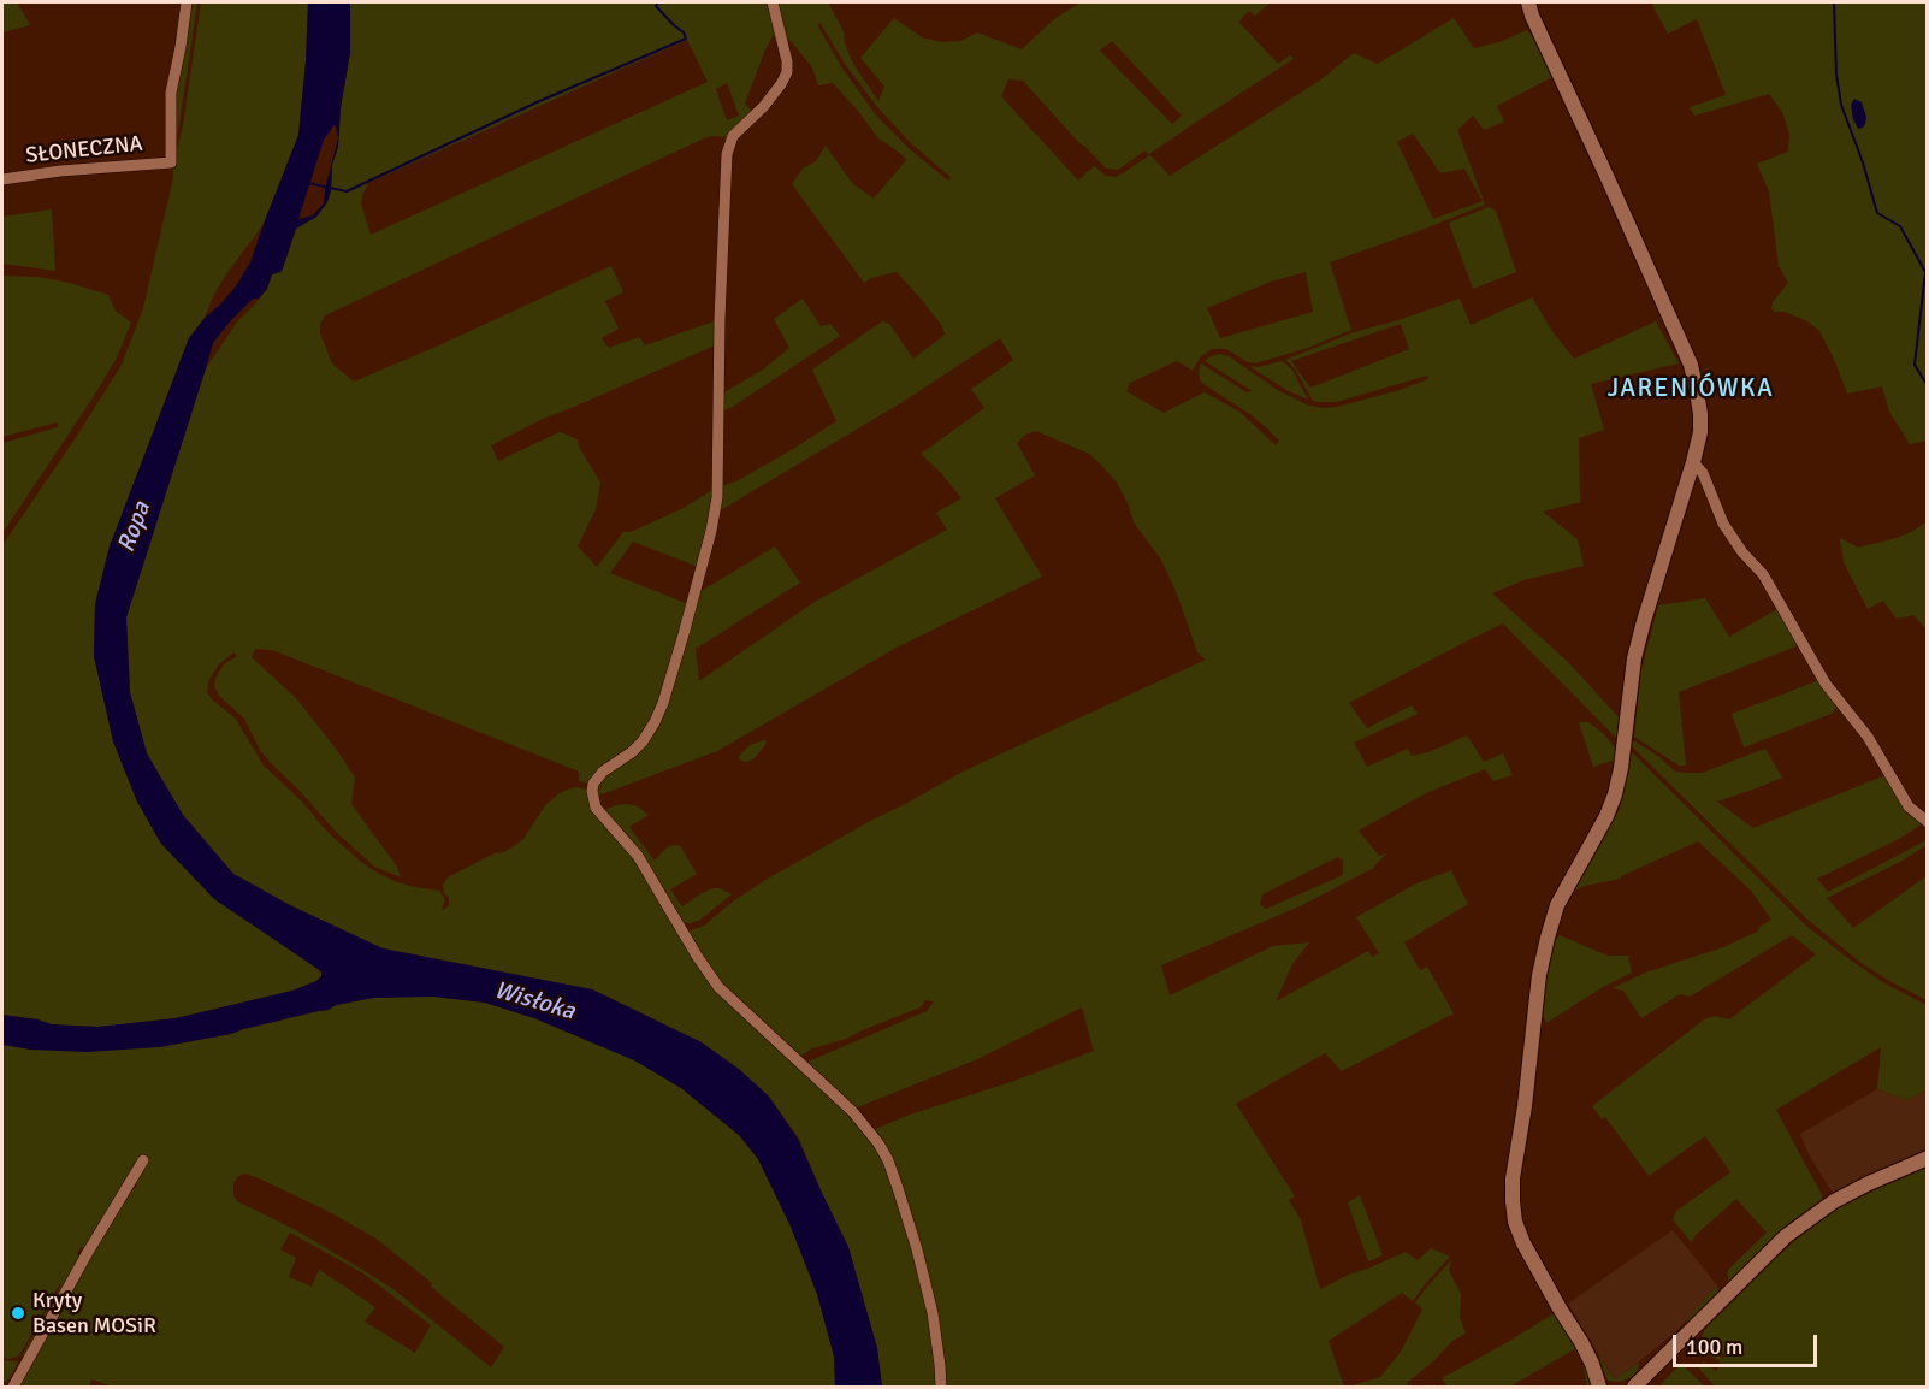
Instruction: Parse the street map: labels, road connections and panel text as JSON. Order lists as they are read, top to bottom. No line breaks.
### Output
{"streets":{"street":["SŁONECZNA"]},"districts":["JARENIÓWKA"],"water":["Ropa","Wisłoka"],"places":["Kryty Basen MOSiR"],"scale_bar":"100 m"}
